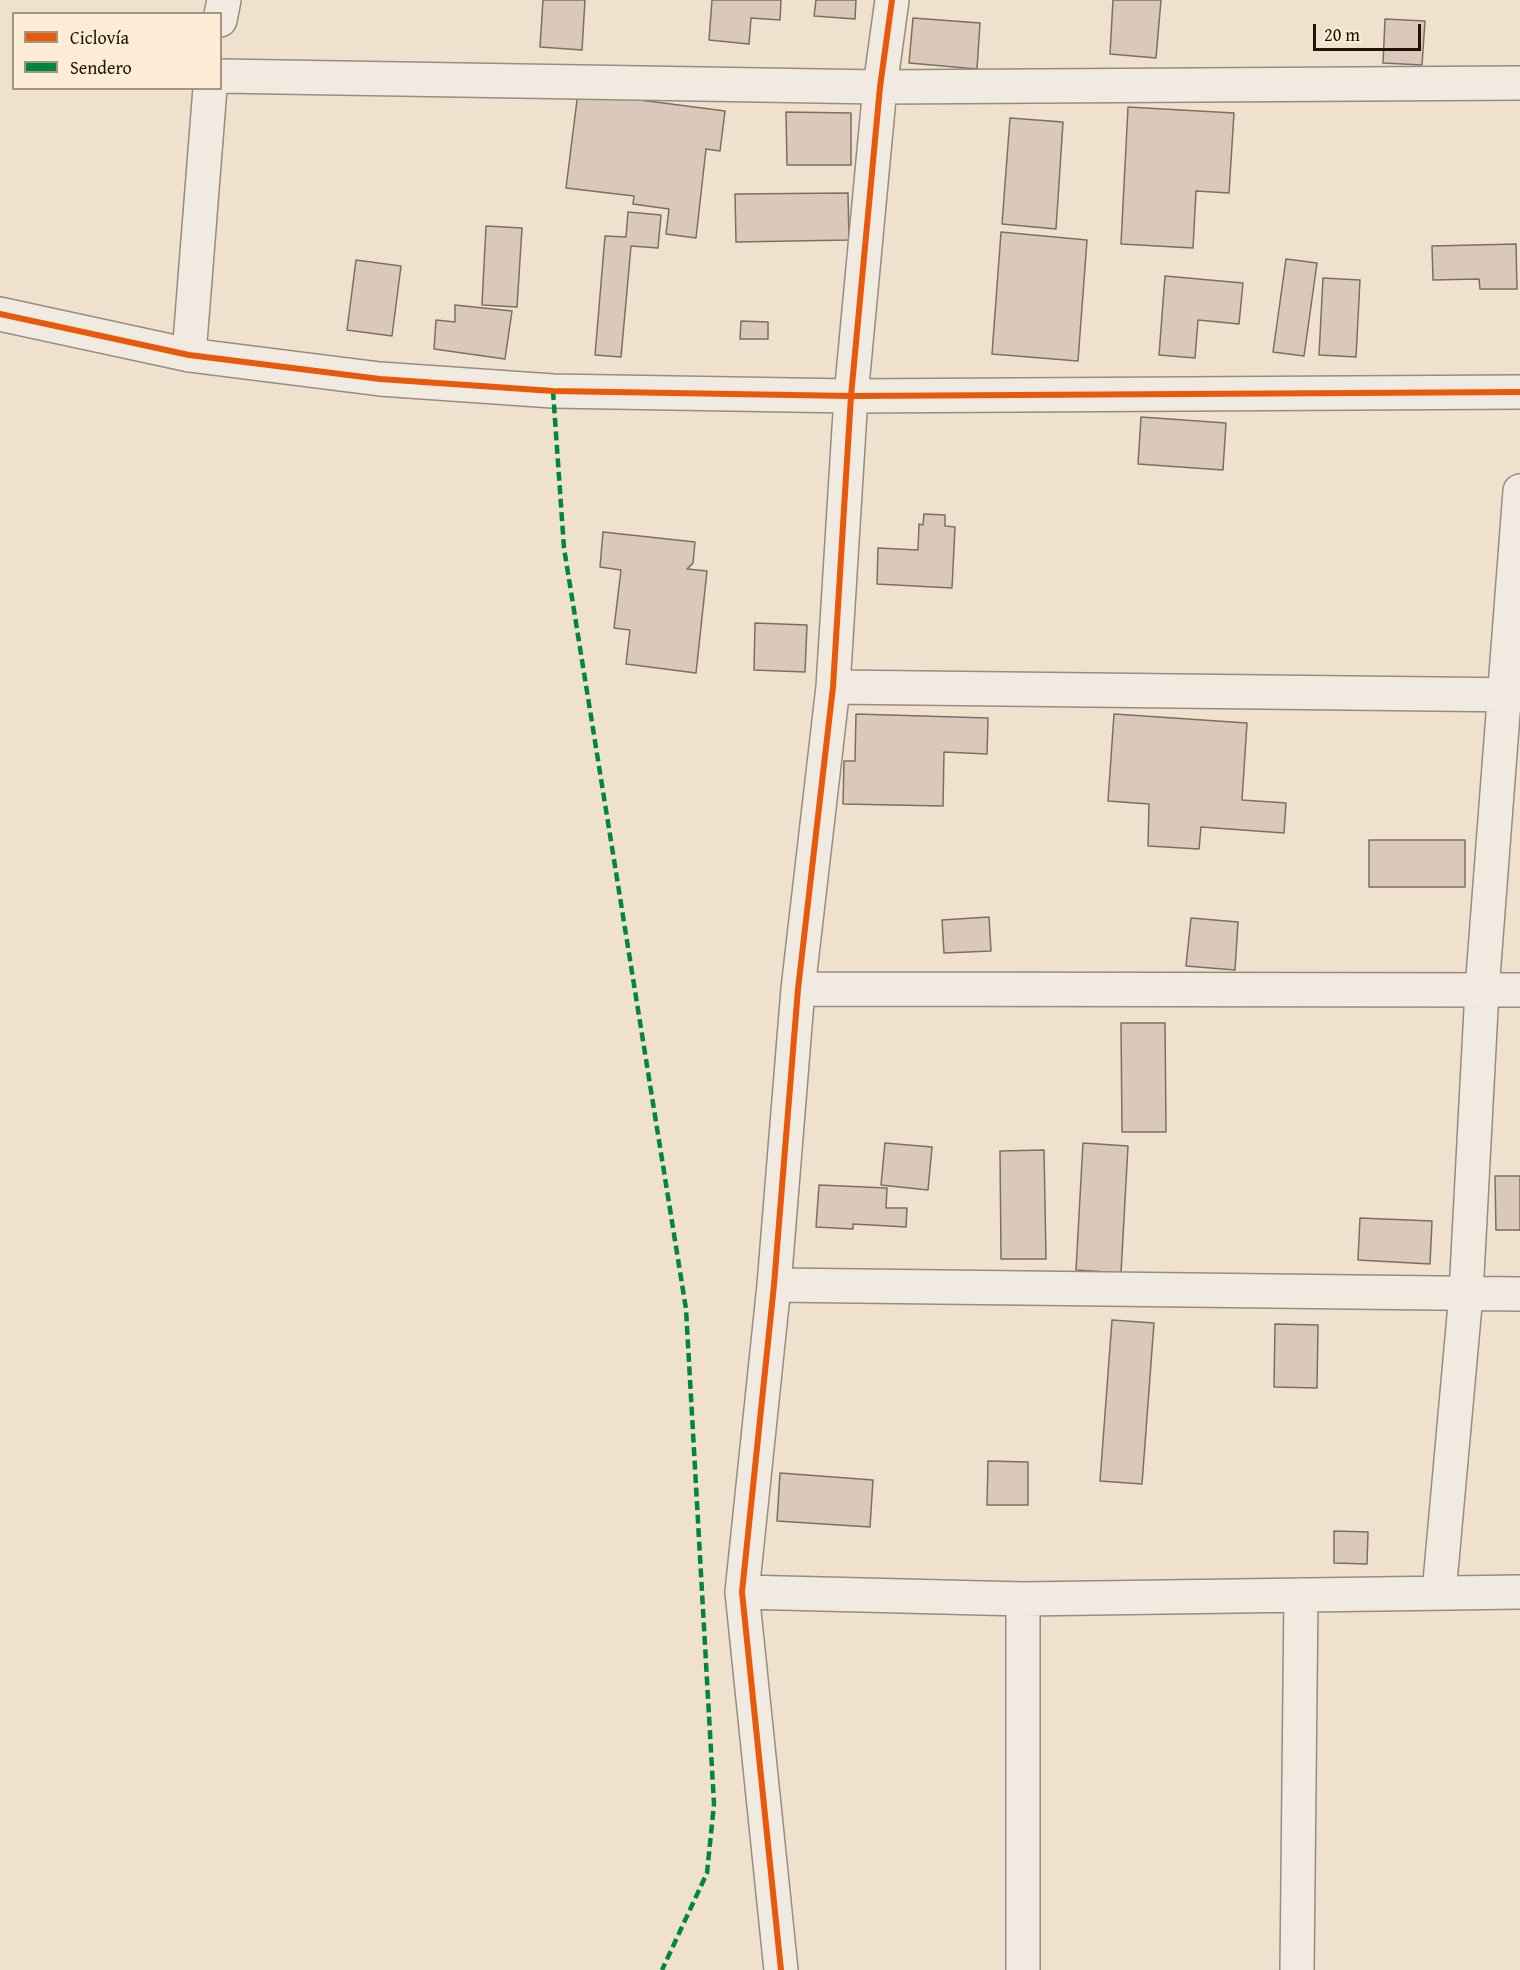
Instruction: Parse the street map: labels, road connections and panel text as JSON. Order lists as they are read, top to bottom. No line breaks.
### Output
{"legend":["Ciclovía","Sendero"],"scale_bar":"20 m"}
